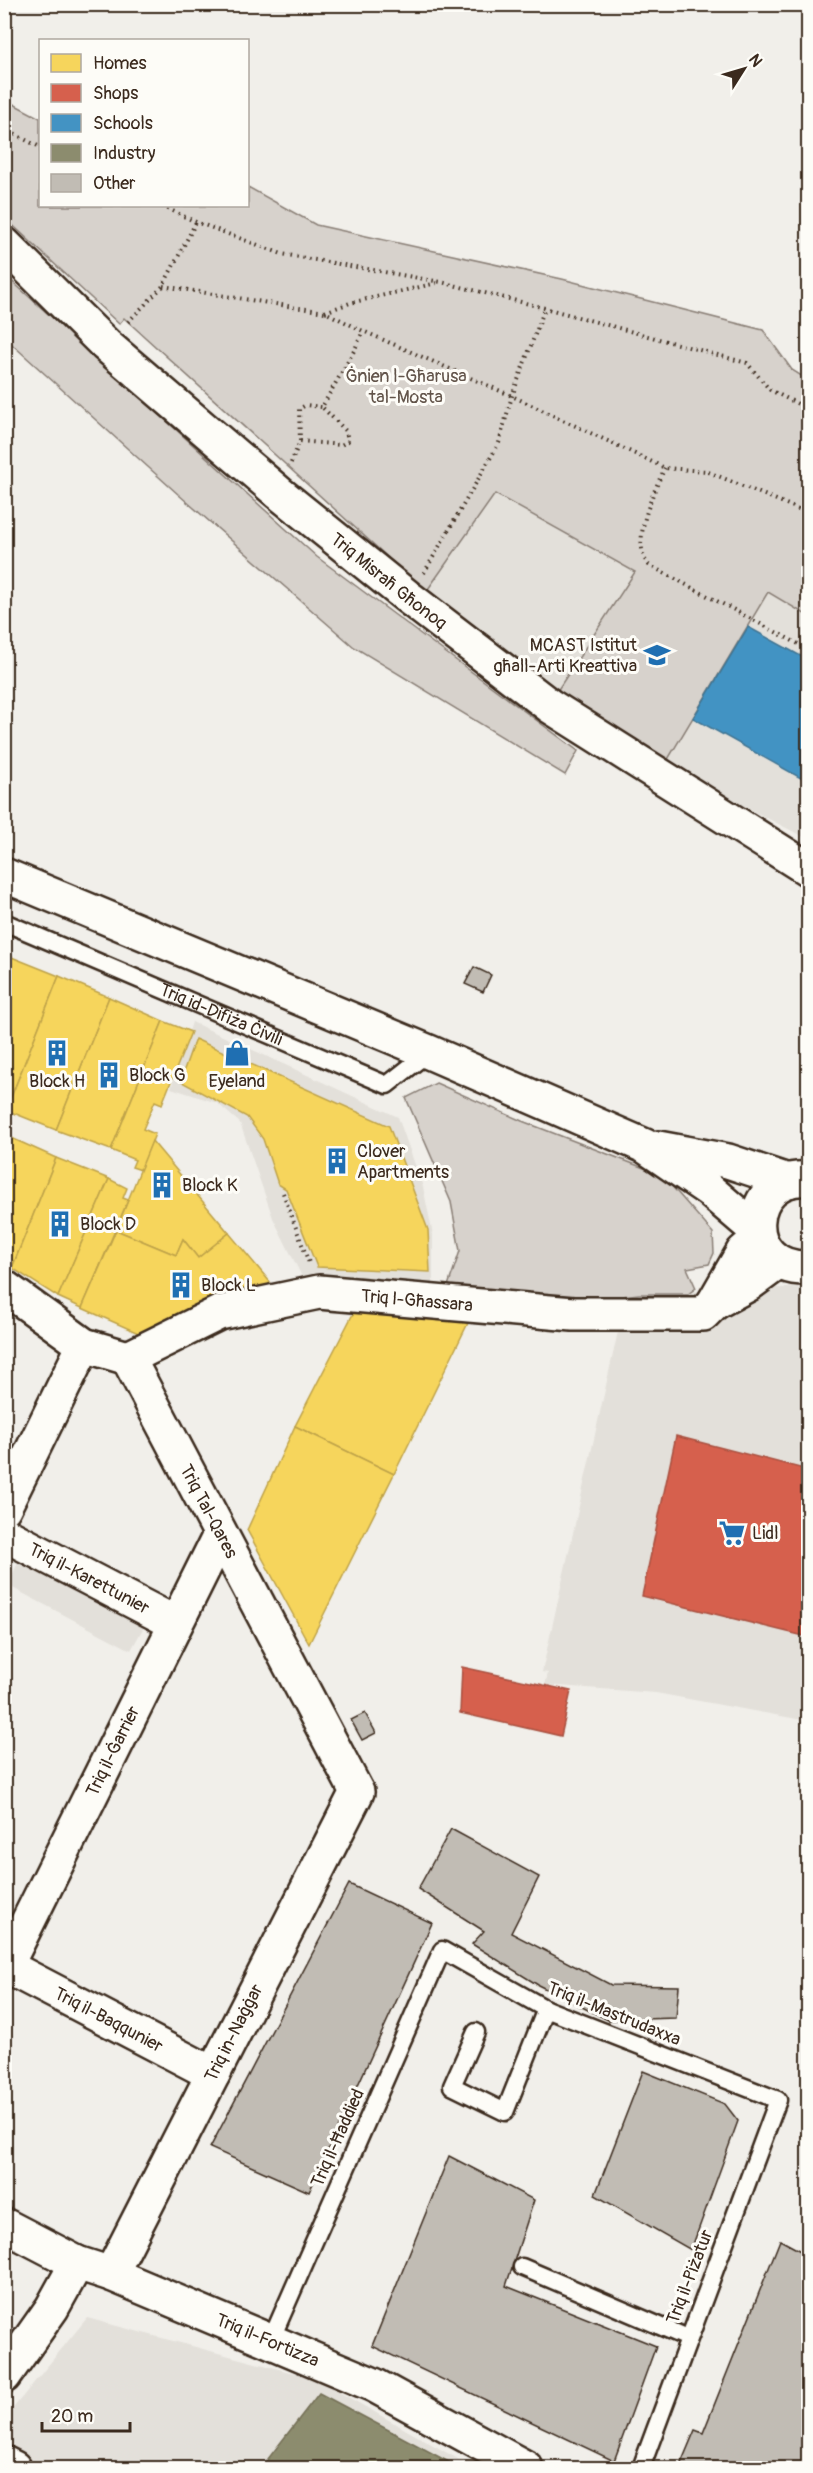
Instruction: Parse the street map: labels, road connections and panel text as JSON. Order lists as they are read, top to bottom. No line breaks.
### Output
{"streets":{"street":["Triq Misraħ Għonoq","Triq l-Għassara","Triq Tal-Qares","Triq il-Karettunier","Triq il-Ġarrier","Triq il-Baqqunier","Triq in-Naġġar","Triq il-Fortizza"],"lane":["Triq id-Difiża Ċivili","Triq il-Mastrudaxxa","Triq il-Ħaddied","Triq il-Piżatur"]},"crossings":[["Triq l-Għassara","Triq Tal-Qares"],["Triq Tal-Qares","Triq il-Ġarrier"],["Triq Tal-Qares","Triq in-Naġġar"],["Triq il-Karettunier","Triq il-Ġarrier"],["Triq il-Ġarrier","Triq il-Baqqunier"],["Triq il-Mastrudaxxa","Triq il-Ħaddied"],["Triq il-Mastrudaxxa","Triq il-Piżatur"],["Triq il-Baqqunier","Triq in-Naġġar"],["Triq in-Naġġar","Triq il-Fortizza"],["Triq il-Ħaddied","Triq il-Fortizza"]],"parks":["Ġnien l-Għarusa tal-Mosta"],"places":{"school or university":["MCAST Istitut għall-Arti Kreattiva"],"building":["Block H","Block G","Clover Apartments","Block K","Block D","Block L"],"shop":["Eyeland"],"supermarket":["Lidl"]},"legend":["Homes","Shops","Schools","Industry","Other"],"scale_bar":"20 m","north":"top right"}
